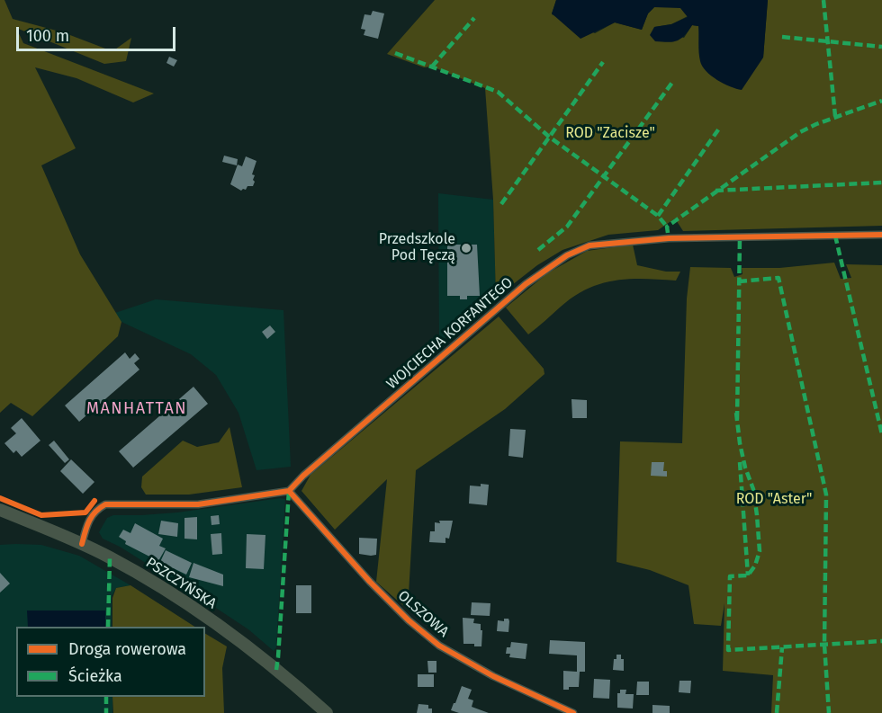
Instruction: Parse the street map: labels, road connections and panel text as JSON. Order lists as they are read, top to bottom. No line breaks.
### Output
{"streets":{"main road":["PSZCZYŃSKA"],"street":["WOJCIECHA KORFANTEGO","OLSZOWA"]},"crossings":[["WOJCIECHA KORFANTEGO","OLSZOWA"]],"districts":["MANHATTAN"],"parks":["ROD \"Zacisze\"","ROD \"Aster\""],"places":["Przedszkole Pod Tęczą"],"legend":["Droga rowerowa","Ścieżka"],"scale_bar":"100 m"}
